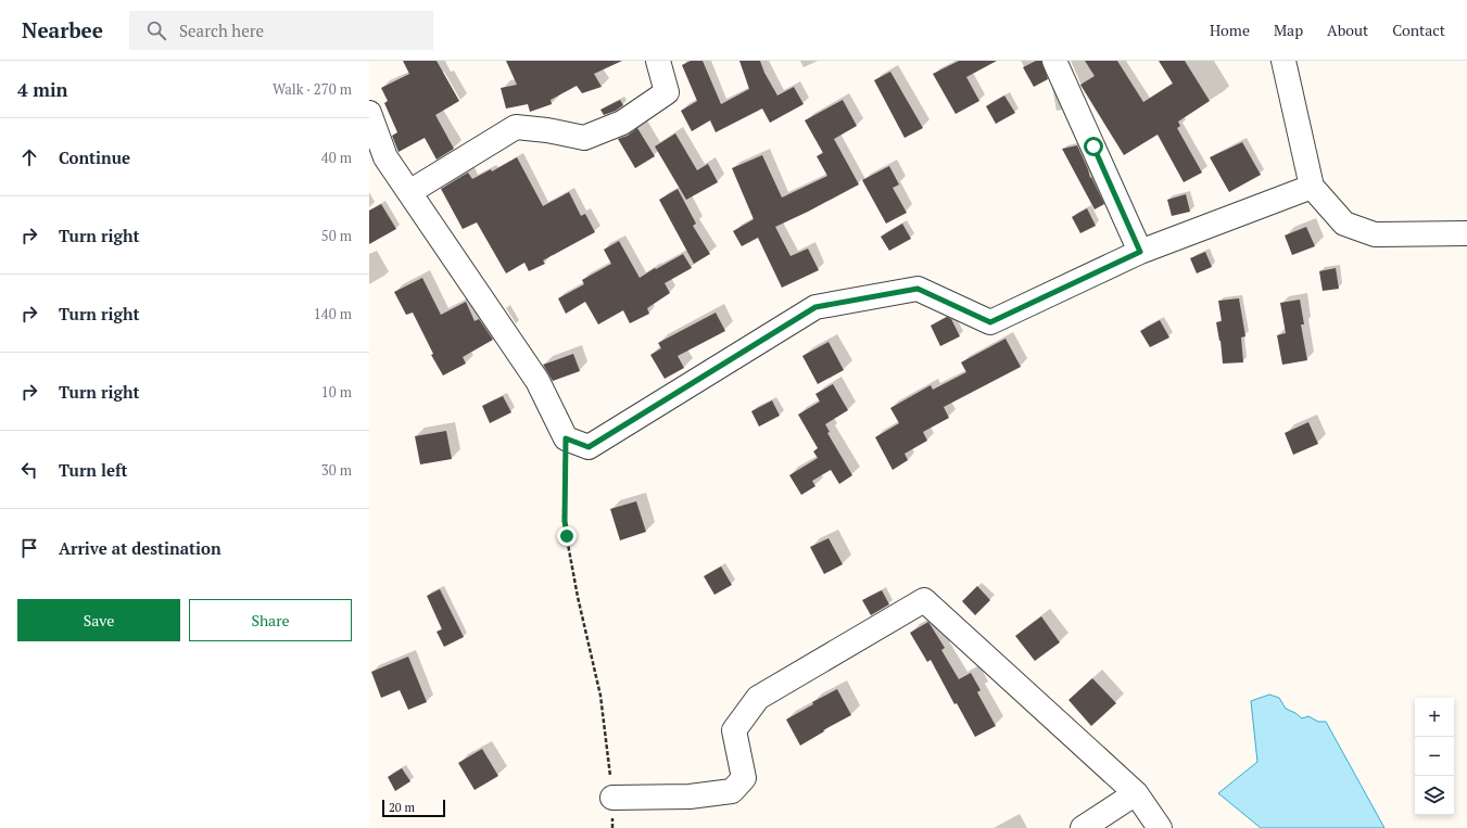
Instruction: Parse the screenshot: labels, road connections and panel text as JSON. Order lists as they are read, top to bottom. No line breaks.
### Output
{"scale_bar":"20 m","page":{"header":"Nearbee","search":"Search here","nav":["Home","Map","About","Contact"],"heading":["4 min","Walk · 270 m"],"list":[["Continue","40 m"],["Turn right","50 m"],["Turn right","140 m"],["Turn right","10 m"],["Turn left","30 m"],"Arrive at destination"],"buttons":["Save","Share"],"map_buttons":["+","−"],"scale":"20 m"}}
